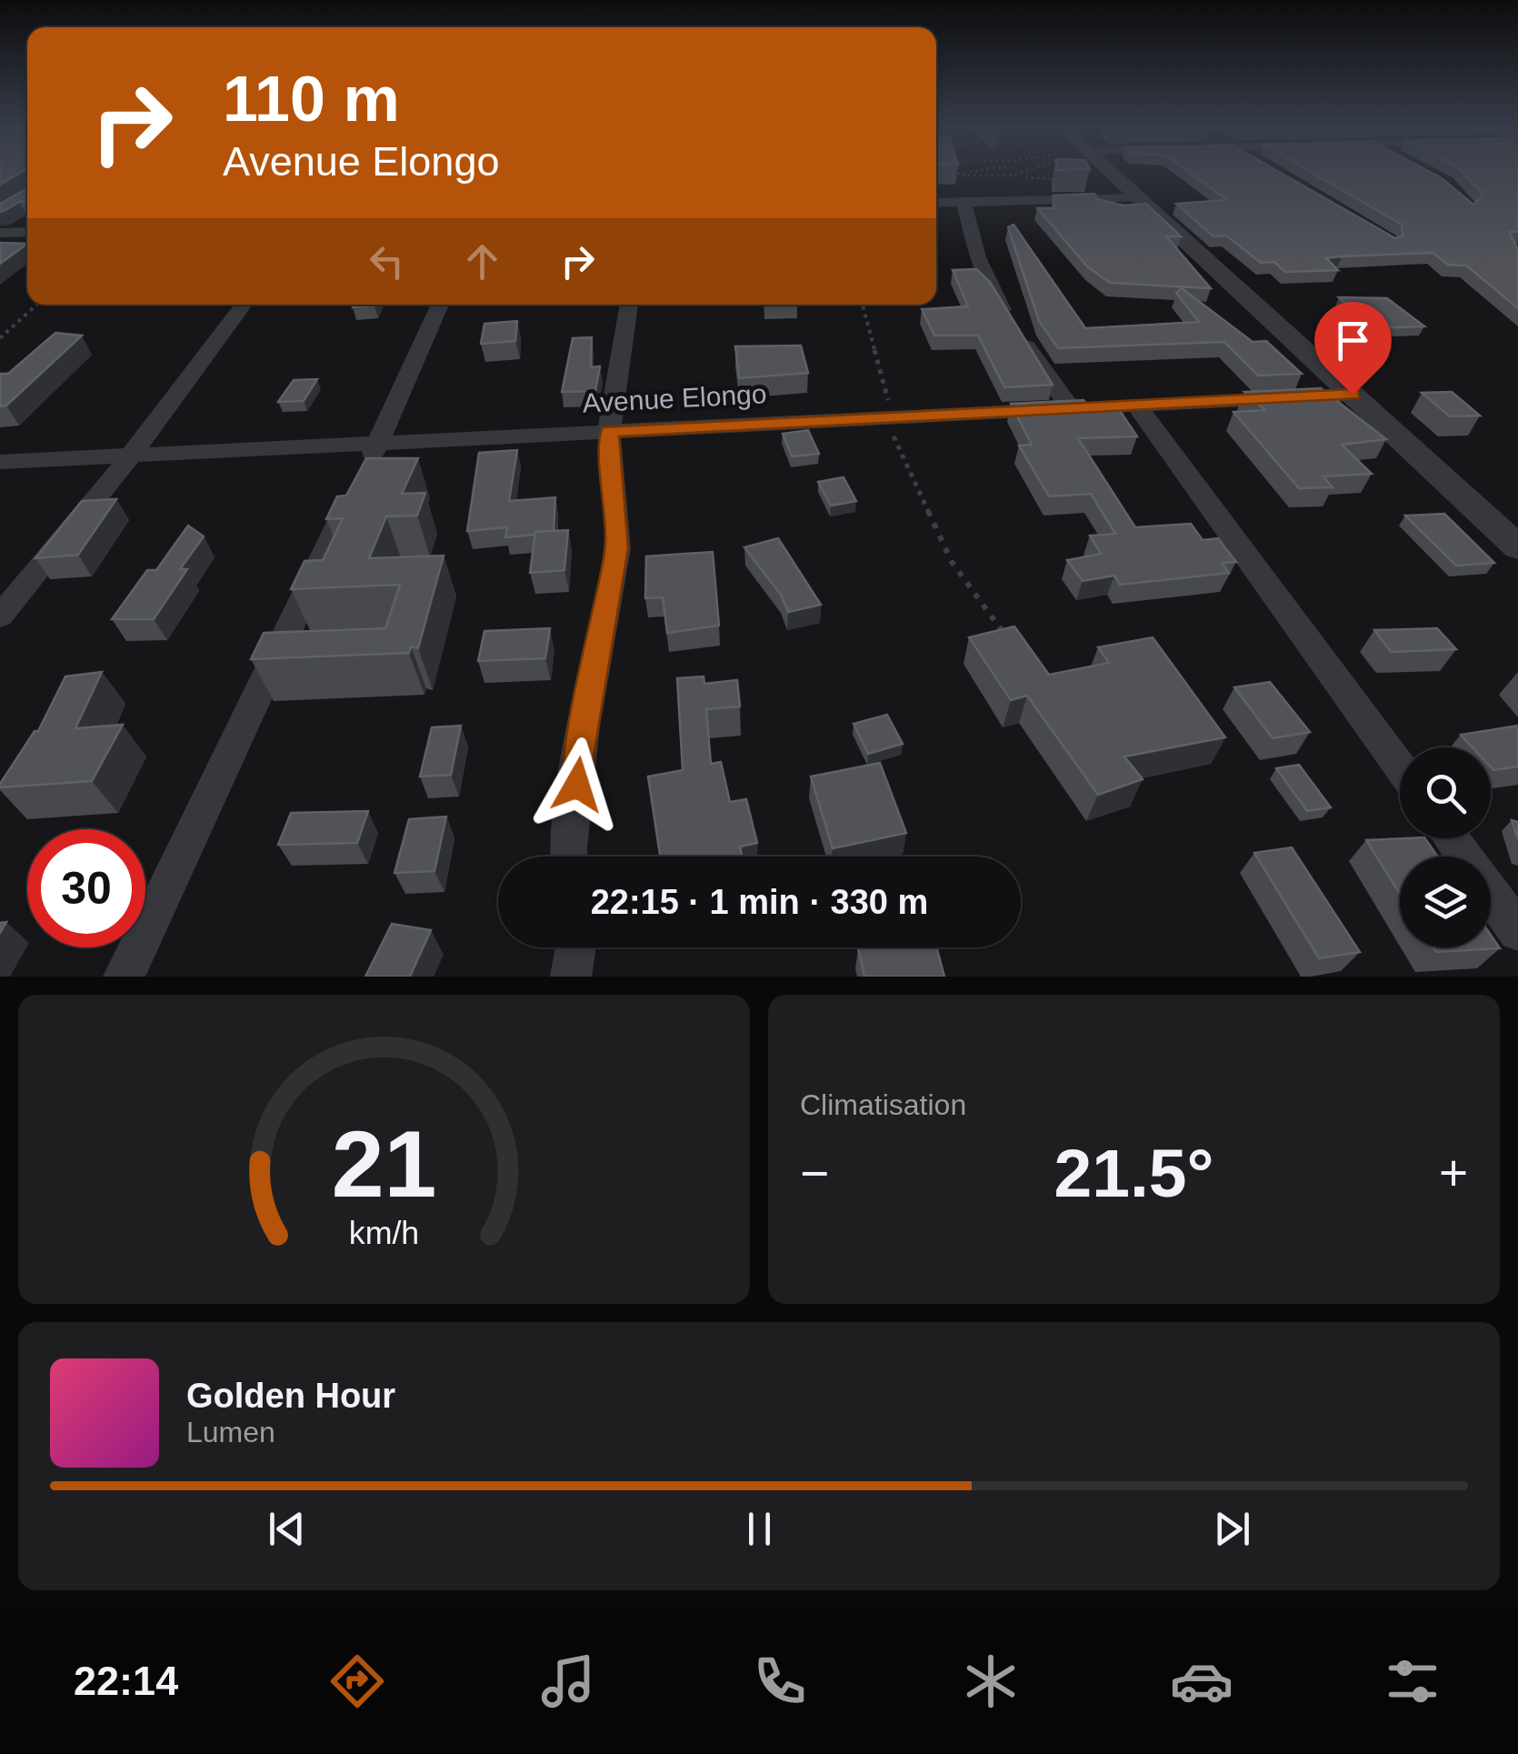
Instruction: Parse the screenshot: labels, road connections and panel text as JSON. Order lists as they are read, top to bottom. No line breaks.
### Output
{"streets":{"street":["Avenue Elongo"]},"page":{"turn":["110 m","Avenue Elongo"],"limit":"30","trip":"22:15 · 1 min · 330 m","tile":"Climatisation","heat":["−","21.5°","+"],"song":["Golden Hour","Lumen"],"tabs":"22:14","gauge":["21","km/h"]}}
